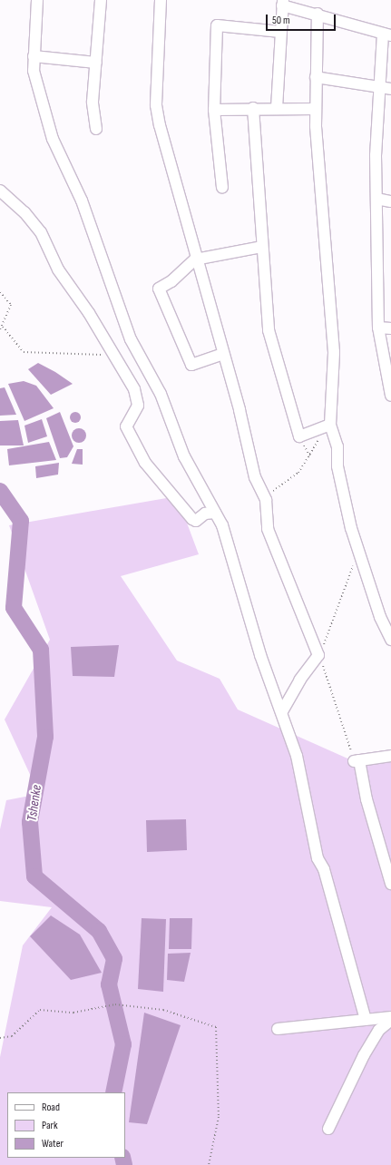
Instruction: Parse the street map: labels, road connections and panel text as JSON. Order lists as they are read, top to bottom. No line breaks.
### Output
{"water":["Tshenke"],"legend":["Road","Park","Water"],"scale_bar":"50 m"}
